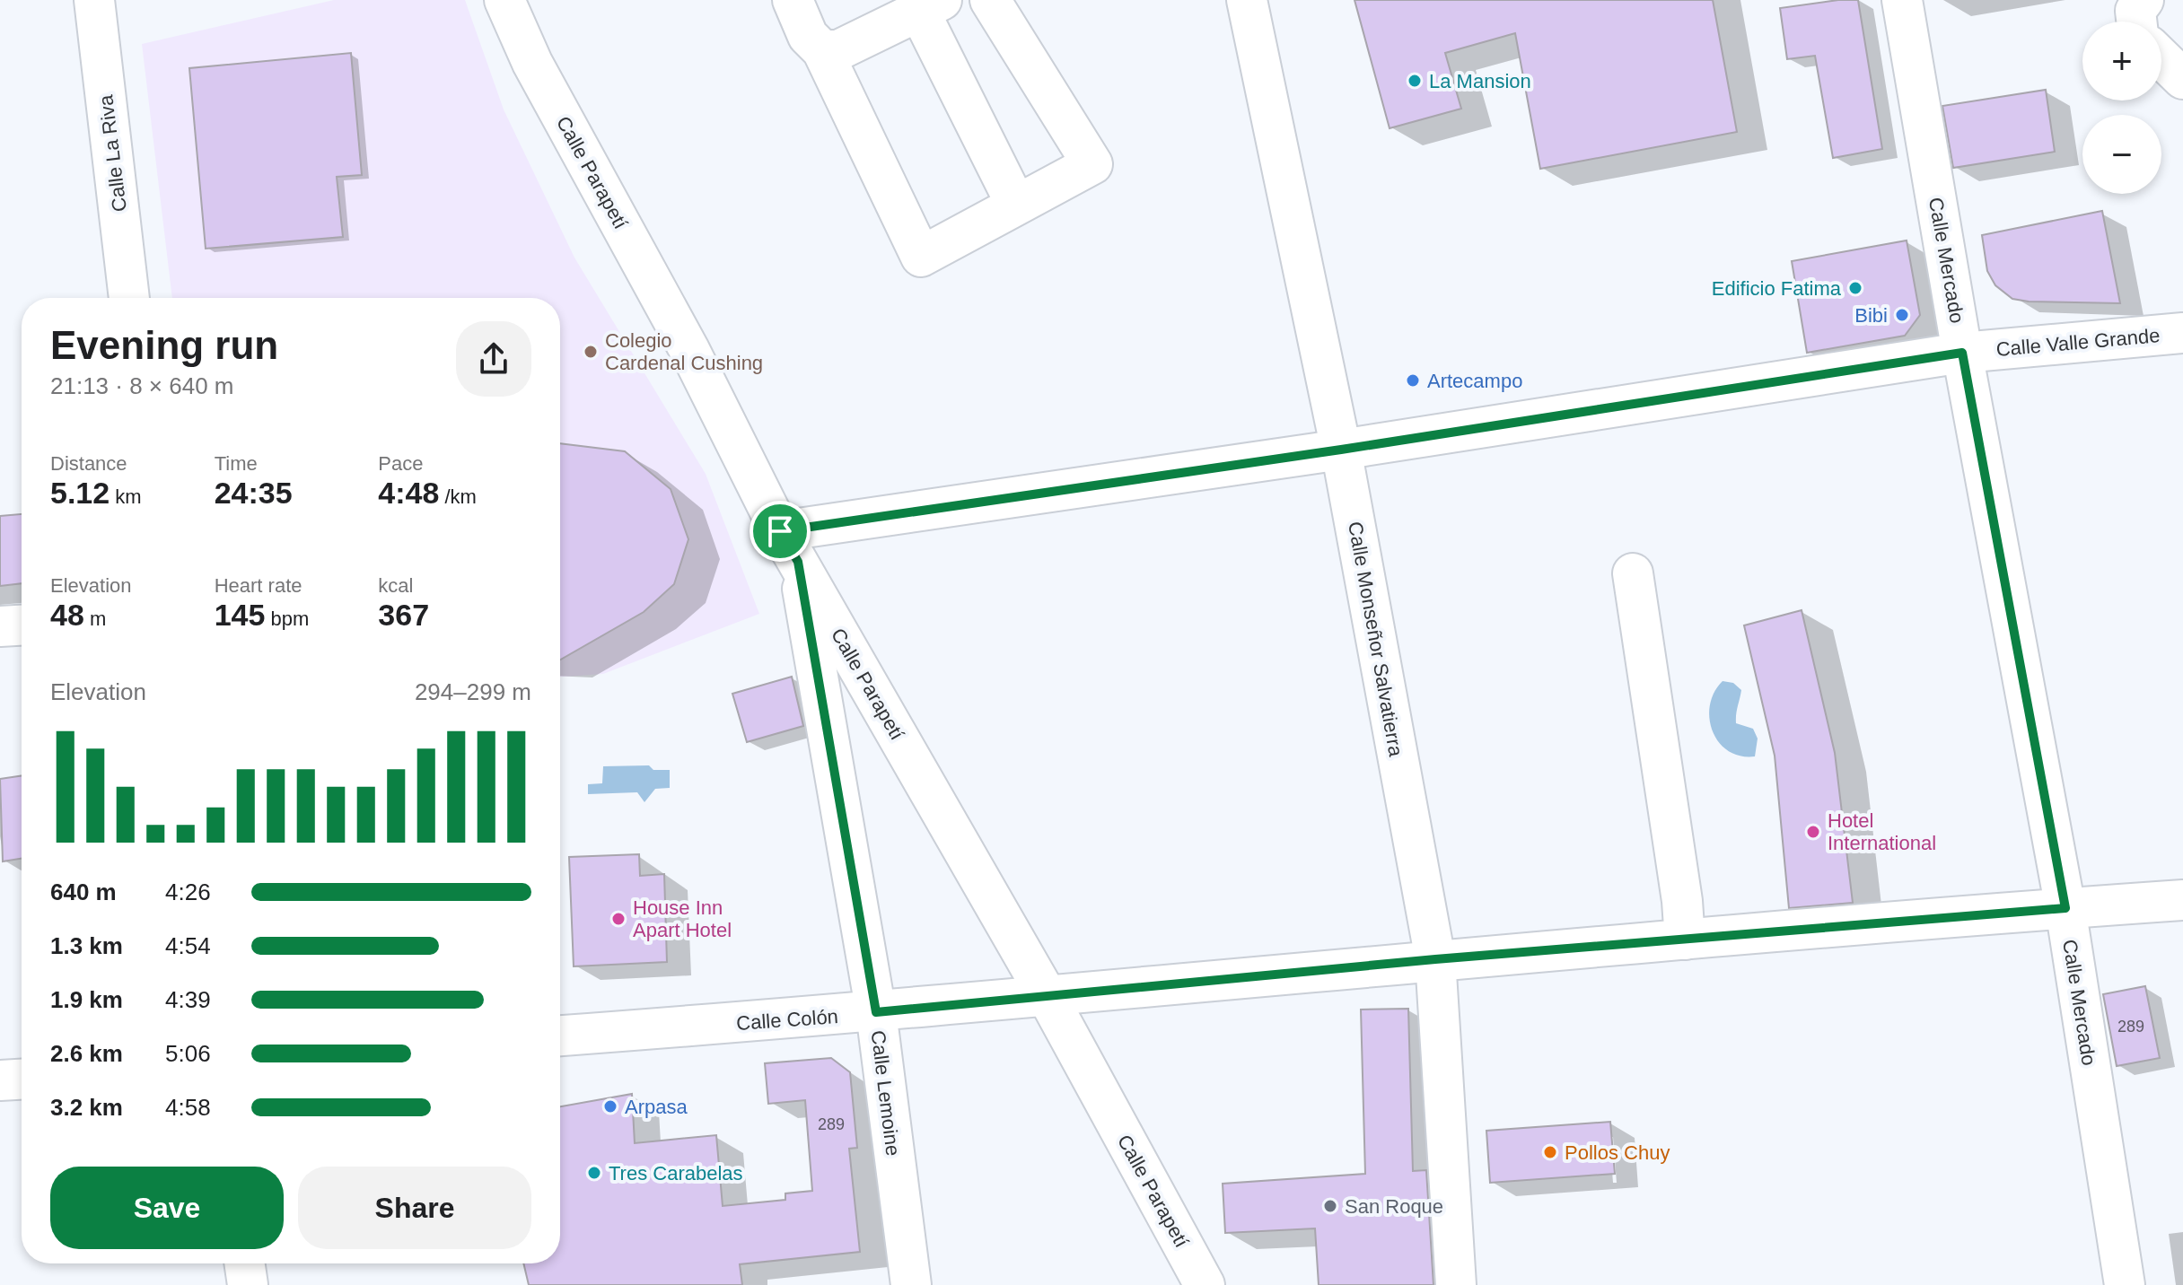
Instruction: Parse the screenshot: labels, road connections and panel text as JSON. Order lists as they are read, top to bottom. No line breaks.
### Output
{"streets":{"street":["Calle La Riva","Calle Parapetí","Calle Mercado","Calle Valle Grande","Calle Monseñor Salvatierra","Calle Colón","Calle Lemoine"]},"crossings":[["Calle Parapetí","Calle Valle Grande"],["Calle Parapetí","Calle Colón"],["Calle Parapetí","Calle Lemoine"],["Calle Mercado","Calle Valle Grande"],["Calle Mercado","Calle Colón"],["Calle Valle Grande","Calle Monseñor Salvatierra"],["Calle Valle Grande","Calle Lemoine"],["Calle Monseñor Salvatierra","Calle Colón"],["Calle Colón","Calle Lemoine"]],"places":["La Mansion","Edificio Fatima","Bibi","Colegio Cardenal Cushing","Artecampo","Hotel International","House Inn Apart Hotel","Arpasa","Pollos Chuy","Tres Carabelas","San Roque"],"house_numbers":["289","289"],"page":{"map_buttons":["+","−"],"heading":["Evening run","21:13 · 8 × 640 m"],"stats":[["Distance","5.12 km"],["Time","24:35"],["Pace","4:48 /km"],["Elevation","48 m"],["Heart rate","145 bpm"],["kcal","367"]],"chart":["Elevation","294–299 m"],"list":[{"name":"640 m","note":"4:26"},{"name":"1.3 km","note":"4:54"},{"name":"1.9 km","note":"4:39"},{"name":"2.6 km","note":"5:06"},{"name":"3.2 km","note":"4:58"}],"buttons":["Save","Share"]}}
